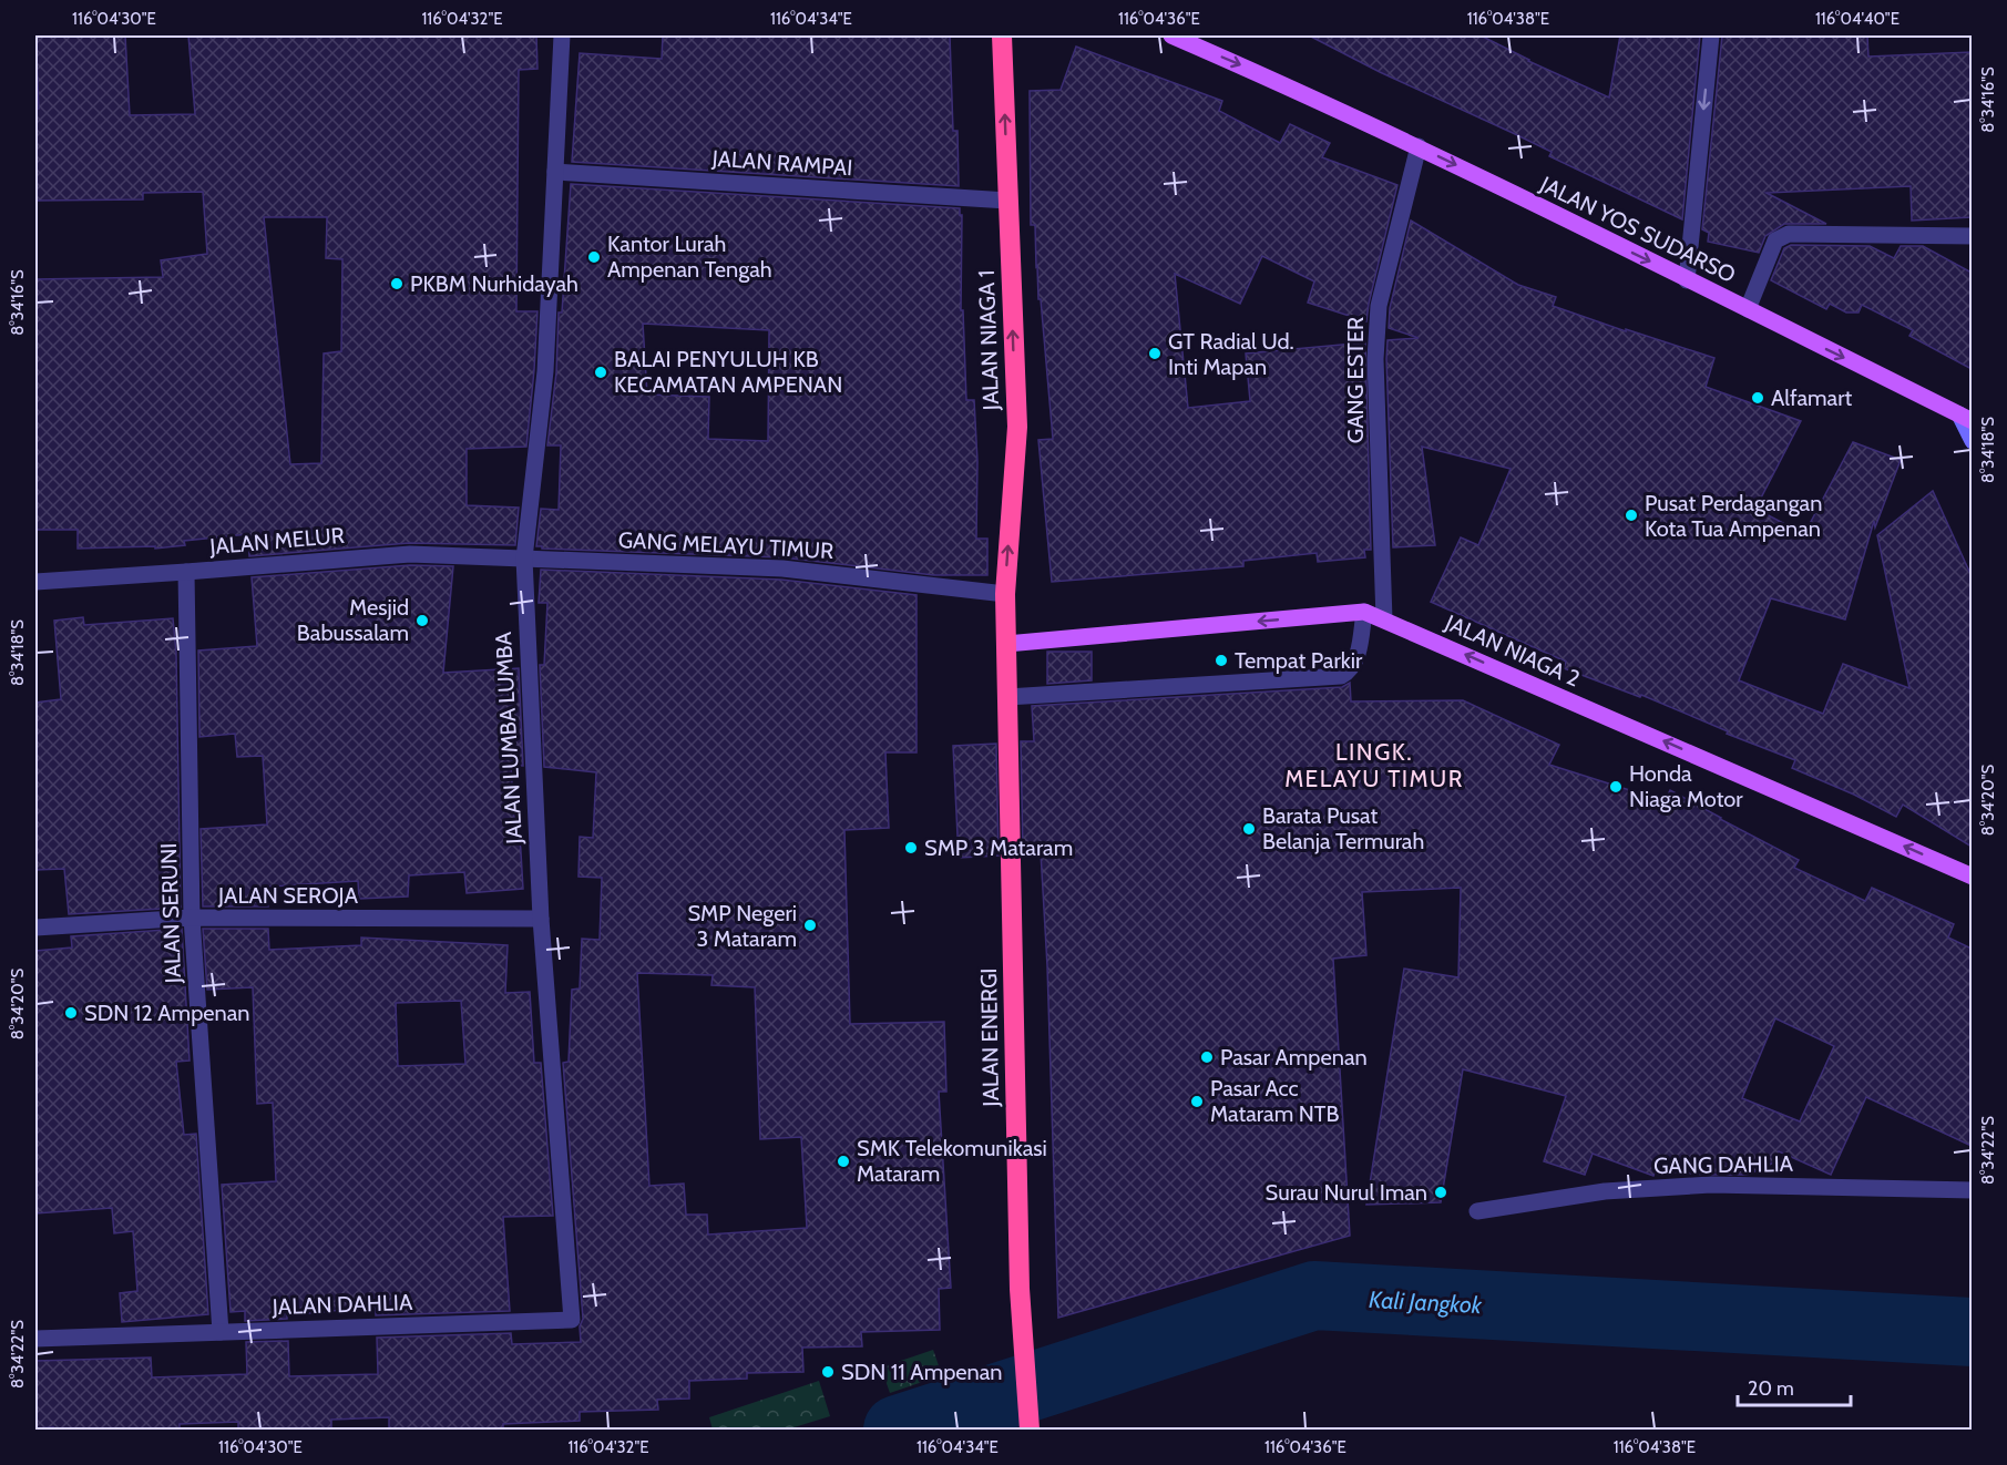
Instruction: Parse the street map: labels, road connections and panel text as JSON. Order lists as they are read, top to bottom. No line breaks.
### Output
{"streets":{"highway":["JALAN NIAGA 1","JALAN ENERGI"],"main road":["JALAN YOS SUDARSO","JALAN NIAGA 2"],"street":["JALAN RAMPAI","GANG ESTER","JALAN MELUR","GANG MELAYU TIMUR","JALAN LUMBA LUMBA","JALAN SEROJA","JALAN SERUNI","GANG DAHLIA","JALAN DAHLIA"]},"crossings":[["JALAN RAMPAI","JALAN NIAGA 1"],["JALAN RAMPAI","JALAN LUMBA LUMBA"],["JALAN YOS SUDARSO","GANG ESTER"],["JALAN NIAGA 1","GANG MELAYU TIMUR"],["JALAN NIAGA 1","JALAN NIAGA 2"],["JALAN NIAGA 1","JALAN ENERGI"],["GANG ESTER","JALAN NIAGA 2"],["JALAN MELUR","GANG MELAYU TIMUR"],["JALAN MELUR","JALAN LUMBA LUMBA"],["JALAN MELUR","JALAN SERUNI"],["GANG MELAYU TIMUR","JALAN LUMBA LUMBA"],["JALAN NIAGA 2","JALAN ENERGI"],["JALAN LUMBA LUMBA","JALAN SEROJA"],["JALAN LUMBA LUMBA","JALAN DAHLIA"],["JALAN SEROJA","JALAN SERUNI"],["JALAN SERUNI","JALAN DAHLIA"]],"one_way":["JALAN YOS SUDARSO","JALAN NIAGA 1","JALAN NIAGA 2"],"districts":["LINGK. MELAYU TIMUR"],"water":["Kali Jangkok"],"places":["Kantor Lurah Ampenan Tengah","PKBM Nurhidayah","GT Radial Ud. Inti Mapan","BALAI PENYULUH KB KECAMATAN AMPENAN","Alfamart","Pusat Perdagangan Kota Tua Ampenan","Mesjid Babussalam","Tempat Parkir","Honda Niaga Motor","Barata Pusat Belanja Termurah","SMP 3 Mataram","SMP Negeri 3 Mataram","SDN 12 Ampenan","Pasar Ampenan","Pasar Acc Mataram NTB","SMK Telekomunikasi Mataram","Surau Nurul Iman","SDN 11 Ampenan"],"scale_bar":"20 m","coordinates":["116°04'30\"E","116°04'32\"E","116°04'34\"E","116°04'36\"E","116°04'38\"E","116°04'40\"E","8°34'16\"S","8°34'18\"S","8°34'20\"S","8°34'22\"S"]}
